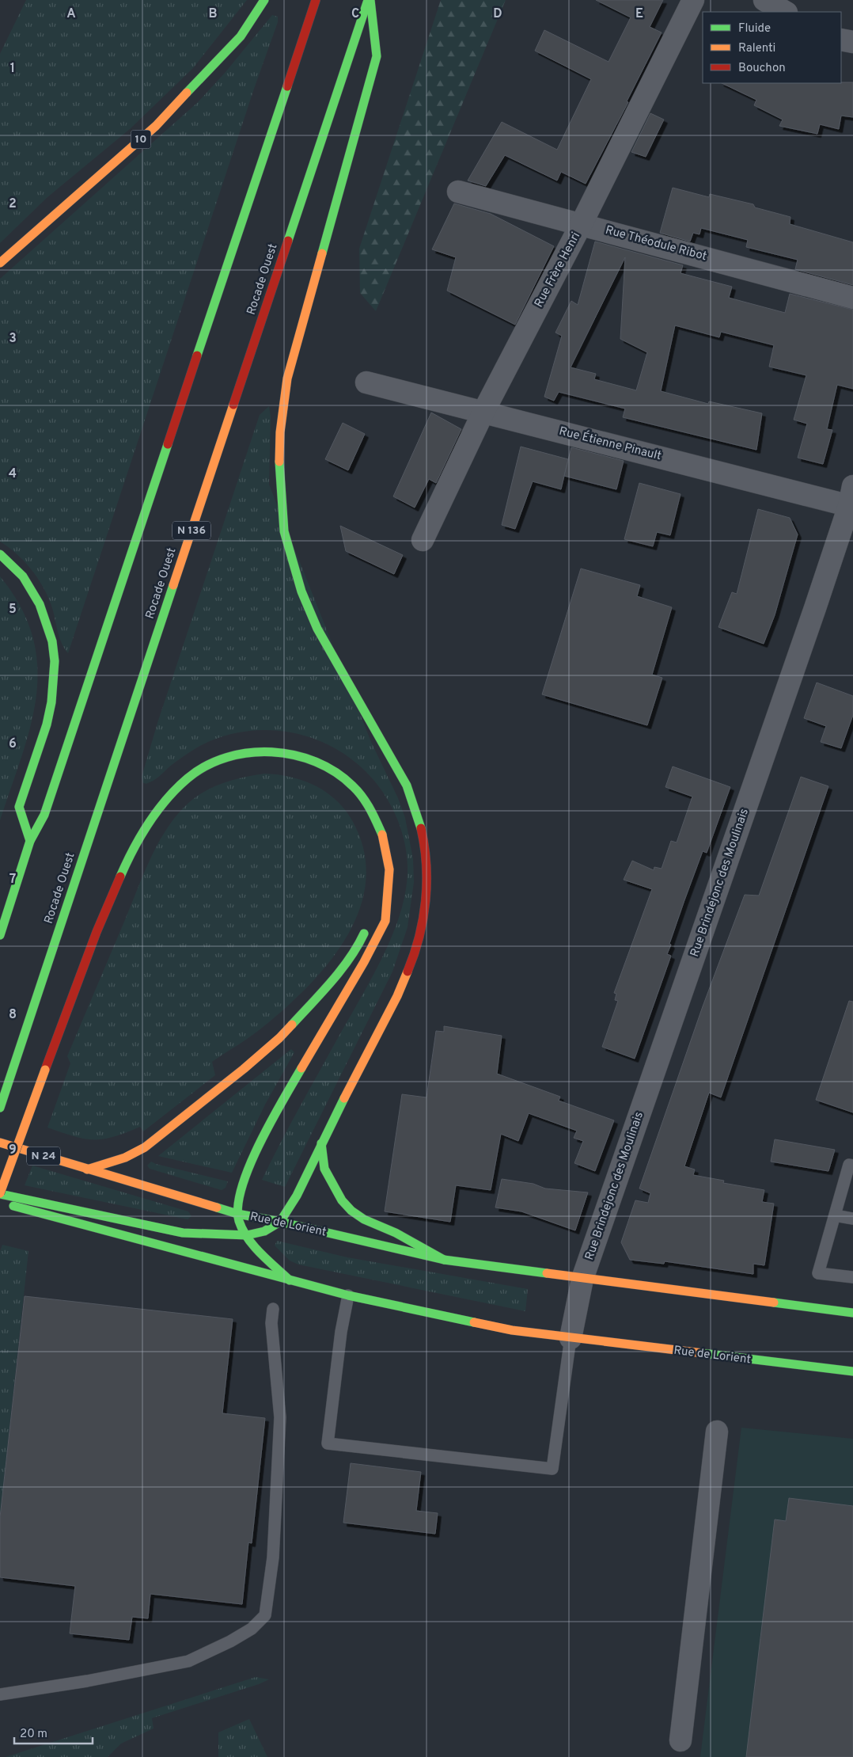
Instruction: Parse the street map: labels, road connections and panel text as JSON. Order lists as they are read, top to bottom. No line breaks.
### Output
{"streets":{"main road":["10","Rocade Ouest","N 136","N 24","Rue de Lorient"],"street":["Rue Théodule Ribot","Rue Frère Henri","Rue Étienne Pinault","Rue Brindejonc des Moulinais"]},"crossings":[["Rue Théodule Ribot","Rue Frère Henri"],["Rue Frère Henri","Rue Étienne Pinault"],["Rue Étienne Pinault","Rue Brindejonc des Moulinais"],["Rue Brindejonc des Moulinais","Rue de Lorient"]],"legend":["Fluide","Ralenti","Bouchon"],"scale_bar":"20 m","grid":{"columns":["A","B","C","D","E"],"rows":["1","2","3","4","5","6","7","8","9"]}}
